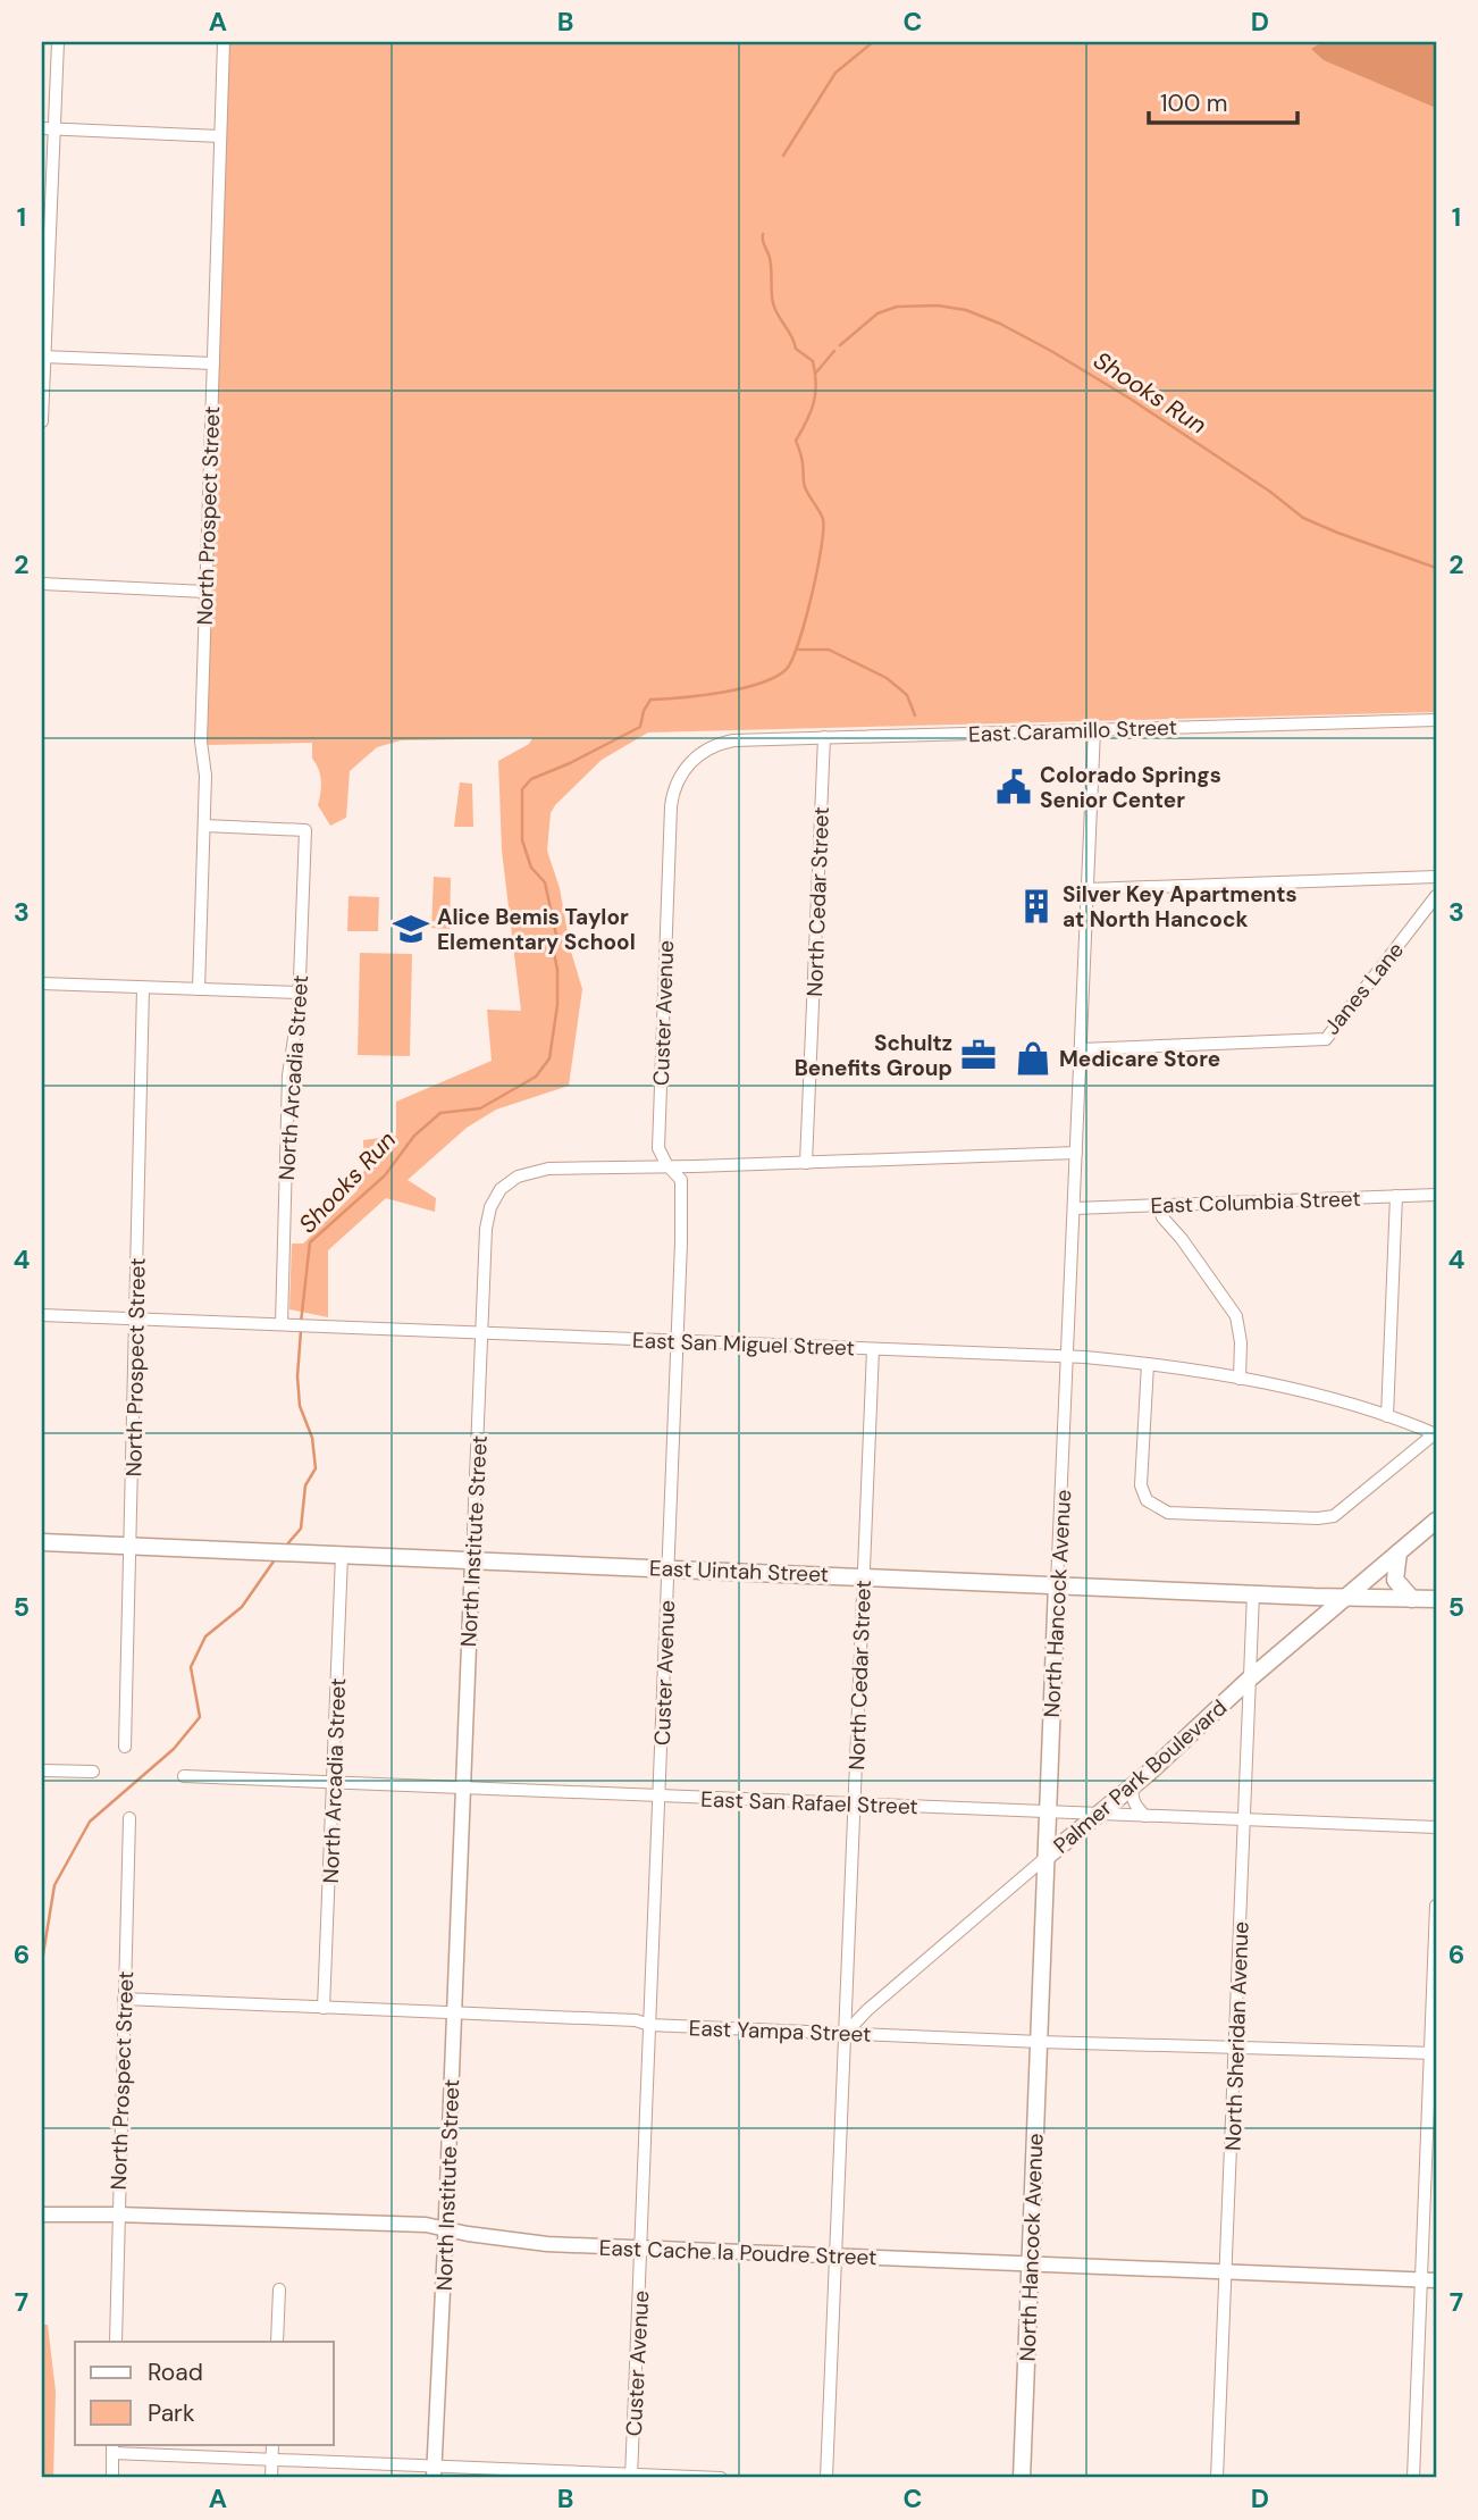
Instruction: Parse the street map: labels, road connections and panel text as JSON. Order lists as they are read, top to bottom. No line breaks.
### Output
{"streets":{"main road":["East Uintah Street","North Hancock Avenue","Palmer Park Boulevard"],"street":["North Prospect Street","East Caramillo Street","North Cedar Street","Janes Lane","Custer Avenue","North Arcadia Street","East Columbia Street","East San Miguel Street","North Institute Street","East San Rafael Street","East Yampa Street","North Sheridan Avenue","East Cache la Poudre Street"]},"crossings":[["North Prospect Street","North Arcadia Street"],["North Prospect Street","East San Miguel Street"],["North Prospect Street","East Uintah Street"],["North Prospect Street","East Yampa Street"],["North Prospect Street","East Cache la Poudre Street"],["East Caramillo Street","North Cedar Street"],["East Caramillo Street","Custer Avenue"],["East Caramillo Street","North Hancock Avenue"],["North Cedar Street","East San Miguel Street"],["North Cedar Street","North Institute Street"],["North Cedar Street","East Uintah Street"],["North Cedar Street","Palmer Park Boulevard"],["North Cedar Street","East San Rafael Street"],["North Cedar Street","East Yampa Street"],["North Cedar Street","East Cache la Poudre Street"],["Janes Lane","North Hancock Avenue"],["Custer Avenue","East San Miguel Street"],["Custer Avenue","North Institute Street"],["Custer Avenue","East Uintah Street"],["Custer Avenue","East San Rafael Street"],["Custer Avenue","East Yampa Street"],["Custer Avenue","East Cache la Poudre Street"],["North Arcadia Street","East San Miguel Street"],["North Arcadia Street","East Uintah Street"],["North Arcadia Street","East San Rafael Street"],["North Arcadia Street","East Yampa Street"],["East Columbia Street","North Hancock Avenue"],["East San Miguel Street","North Institute Street"],["East San Miguel Street","North Hancock Avenue"],["North Institute Street","East Uintah Street"],["North Institute Street","North Hancock Avenue"],["North Institute Street","East San Rafael Street"],["North Institute Street","East Yampa Street"],["North Institute Street","East Cache la Poudre Street"],["East Uintah Street","North Hancock Avenue"],["East Uintah Street","Palmer Park Boulevard"],["East Uintah Street","North Sheridan Avenue"],["North Hancock Avenue","Palmer Park Boulevard"],["North Hancock Avenue","East San Rafael Street"],["North Hancock Avenue","East Yampa Street"],["North Hancock Avenue","East Cache la Poudre Street"],["Palmer Park Boulevard","East San Rafael Street"],["Palmer Park Boulevard","East Yampa Street"],["Palmer Park Boulevard","North Sheridan Avenue"],["East San Rafael Street","North Sheridan Avenue"],["East Yampa Street","North Sheridan Avenue"],["North Sheridan Avenue","East Cache la Poudre Street"]],"water":["Shooks Run"],"places":{"public building":["Colorado Springs Senior Center"],"building":["Silver Key Apartments at North Hancock"],"school or university":["Alice Bemis Taylor Elementary School"],"office":["Schultz Benefits Group"],"shop":["Medicare Store"]},"legend":["Road","Park"],"scale_bar":"100 m","grid":{"columns":["A","B","C","D"],"rows":["1","2","3","4","5","6","7"]}}
